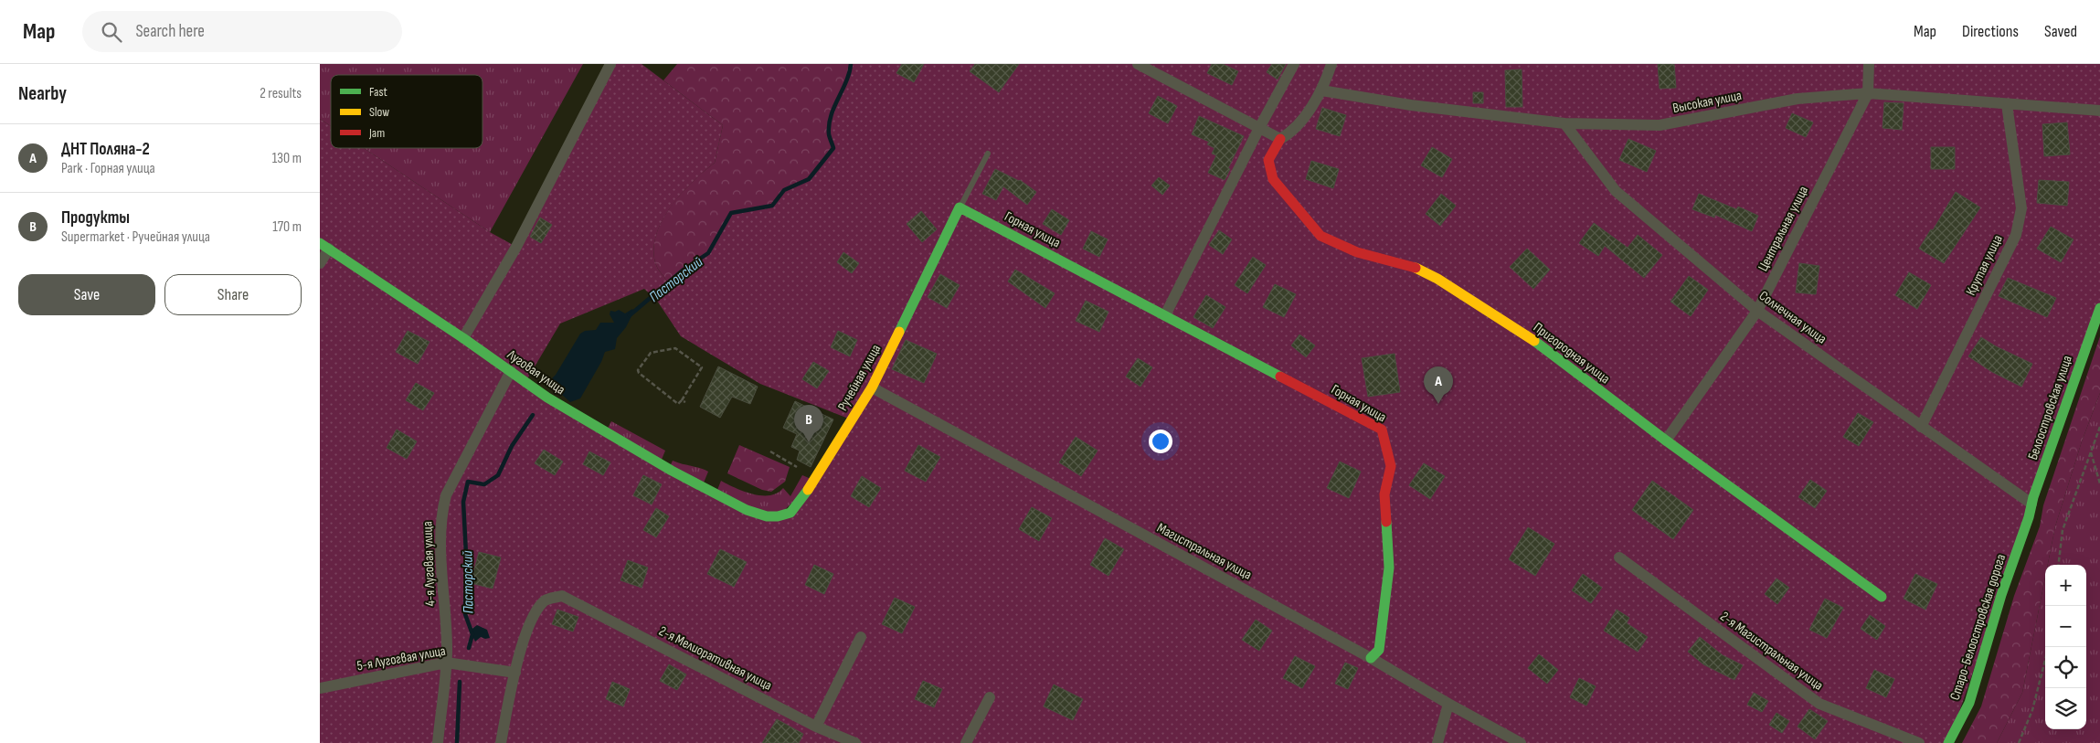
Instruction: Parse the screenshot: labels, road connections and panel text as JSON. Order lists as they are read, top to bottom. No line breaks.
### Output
{"streets":{"street":["Высокая улица","Центральная улица","Горная улица","Крутая улица","Солнечная улица","Пригородная улица","Луговая улица","Ручейная улица","Белоостровская улица","Магистральная улица","4-я Луговая улица","Старо-Белоостровская дорога","2-я Магистральная улица","5-я Лугогвая улица","2-я Мелиоративная улица"]},"crossings":[["Высокая улица","Центральная улица"],["Высокая улица","Крутая улица"],["Высокая улица","Солнечная улица"],["Центральная улица","Солнечная улица"],["Центральная улица","Пригородная улица"],["Горная улица","Ручейная улица"],["Горная улица","Магистральная улица"],["Крутая улица","Солнечная улица"],["Солнечная улица","Белоостровская улица"],["Луговая улица","Ручейная улица"],["Луговая улица","4-я Луговая улица"],["Ручейная улица","Магистральная улица"],["Белоостровская улица","Старо-Белоостровская дорога"],["4-я Луговая улица","5-я Лугогвая улица"],["5-я Лугогвая улица","2-я Мелиоративная улица"]],"water":["Пасторский"],"legend":["Fast","Slow","Jam"],"page":{"header":"Map","search":"Search here","nav":["Map","Directions","Saved"],"heading":["Nearby","2 results"],"list":[{"mark":"A","name":"ДНТ Поляна-2","note":"Park · Горная улица","value":"130 m"},{"mark":"B","name":"Продукты","note":"Supermarket · Ручейная улица","value":"170 m"}],"buttons":["Save","Share"],"pins":["A","B"],"map_buttons":["+","−"]}}
